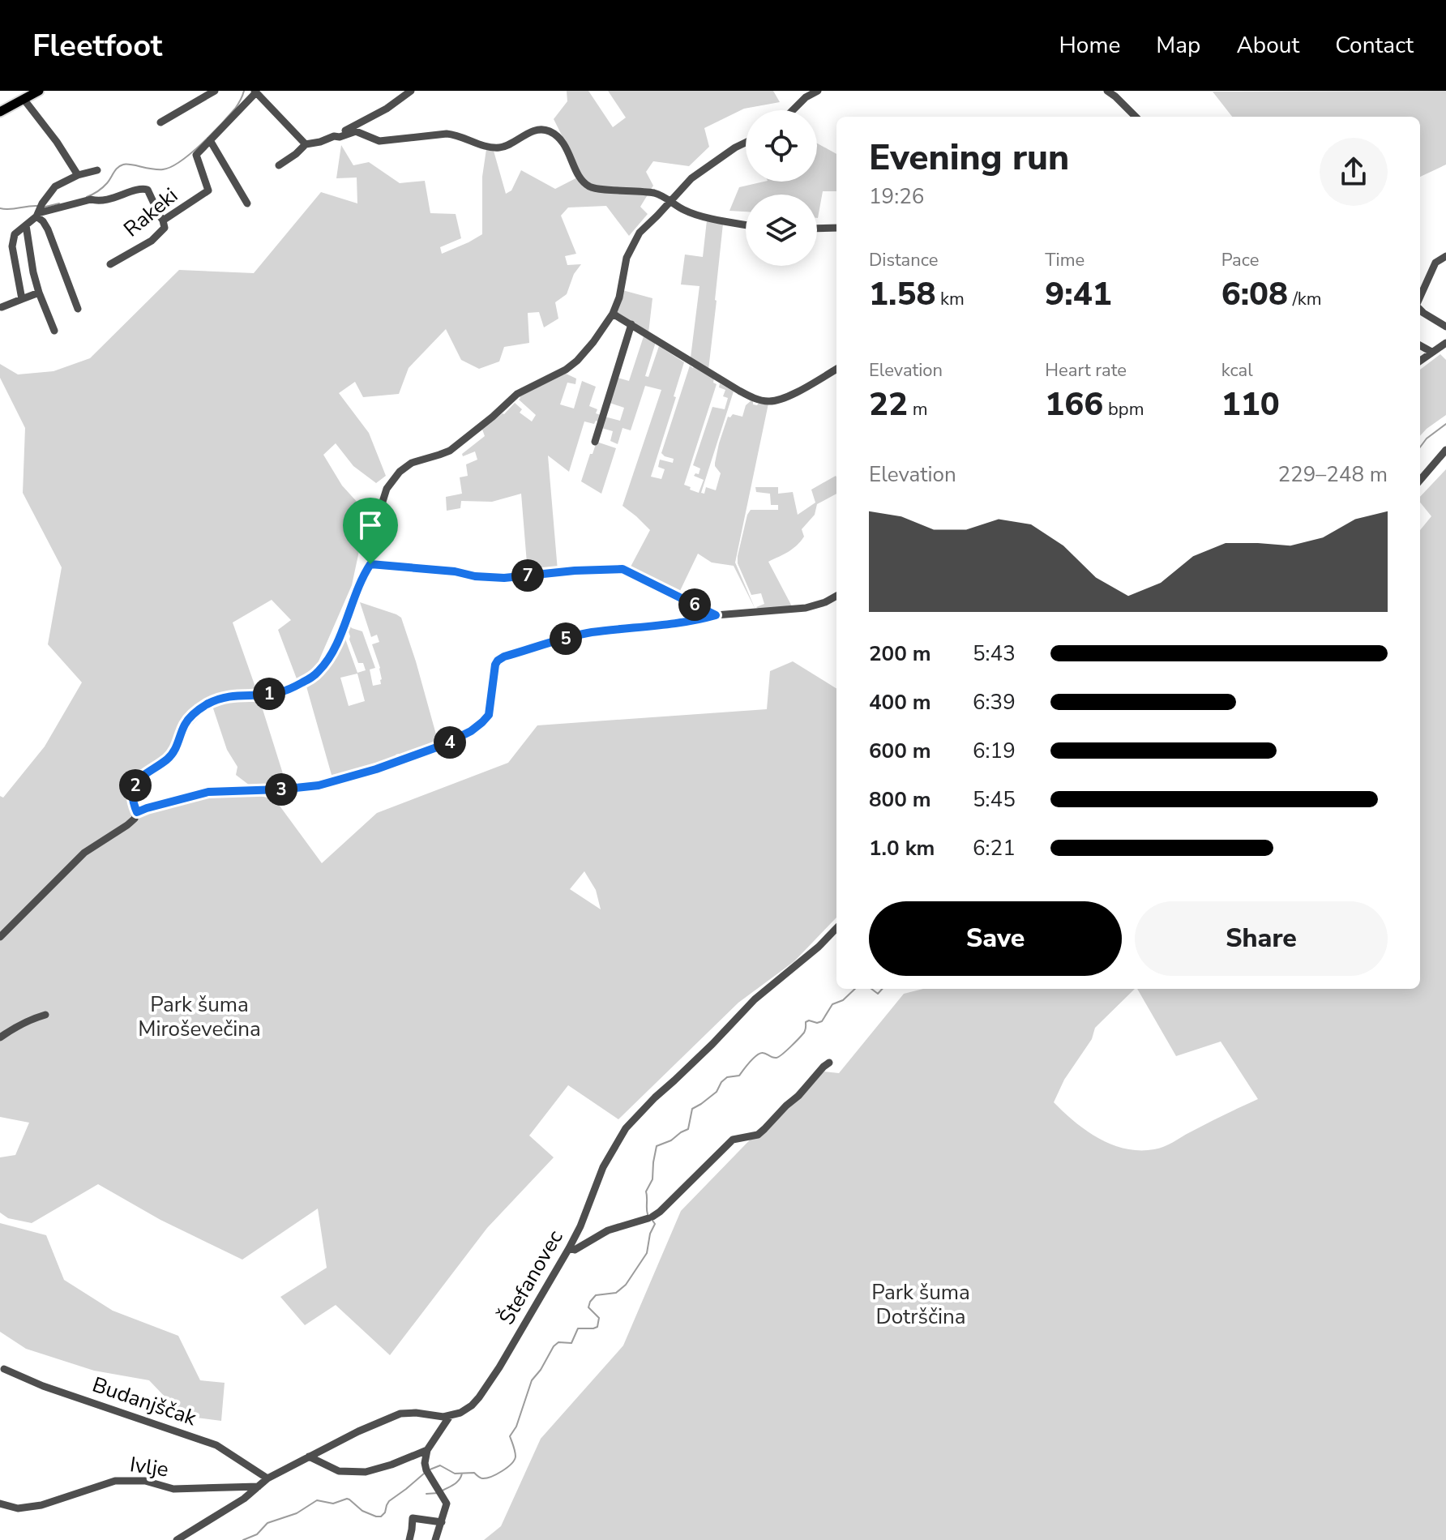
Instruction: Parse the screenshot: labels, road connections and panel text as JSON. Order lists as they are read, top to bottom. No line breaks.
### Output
{"streets":{"street":["Rakeki","Štefanovec","Budanjščak","Ivlje"]},"parks":["Park šuma Miroševečina","Park šuma Dotrščina"],"page":{"header":"Fleetfoot","nav":["Home","Map","About","Contact"],"heading":["Evening run","19:26"],"stats":[["Distance","1.58 km"],["Time","9:41"],["Pace","6:08 /km"],["Elevation","22 m"],["Heart rate","166 bpm"],["kcal","110"]],"chart":["Elevation","229–248 m"],"pins":["7","6","5","1","4","2","3"],"list":[{"name":"200 m","note":"5:43"},{"name":"400 m","note":"6:39"},{"name":"600 m","note":"6:19"},{"name":"800 m","note":"5:45"},{"name":"1.0 km","note":"6:21"}],"buttons":["Save","Share"]}}
